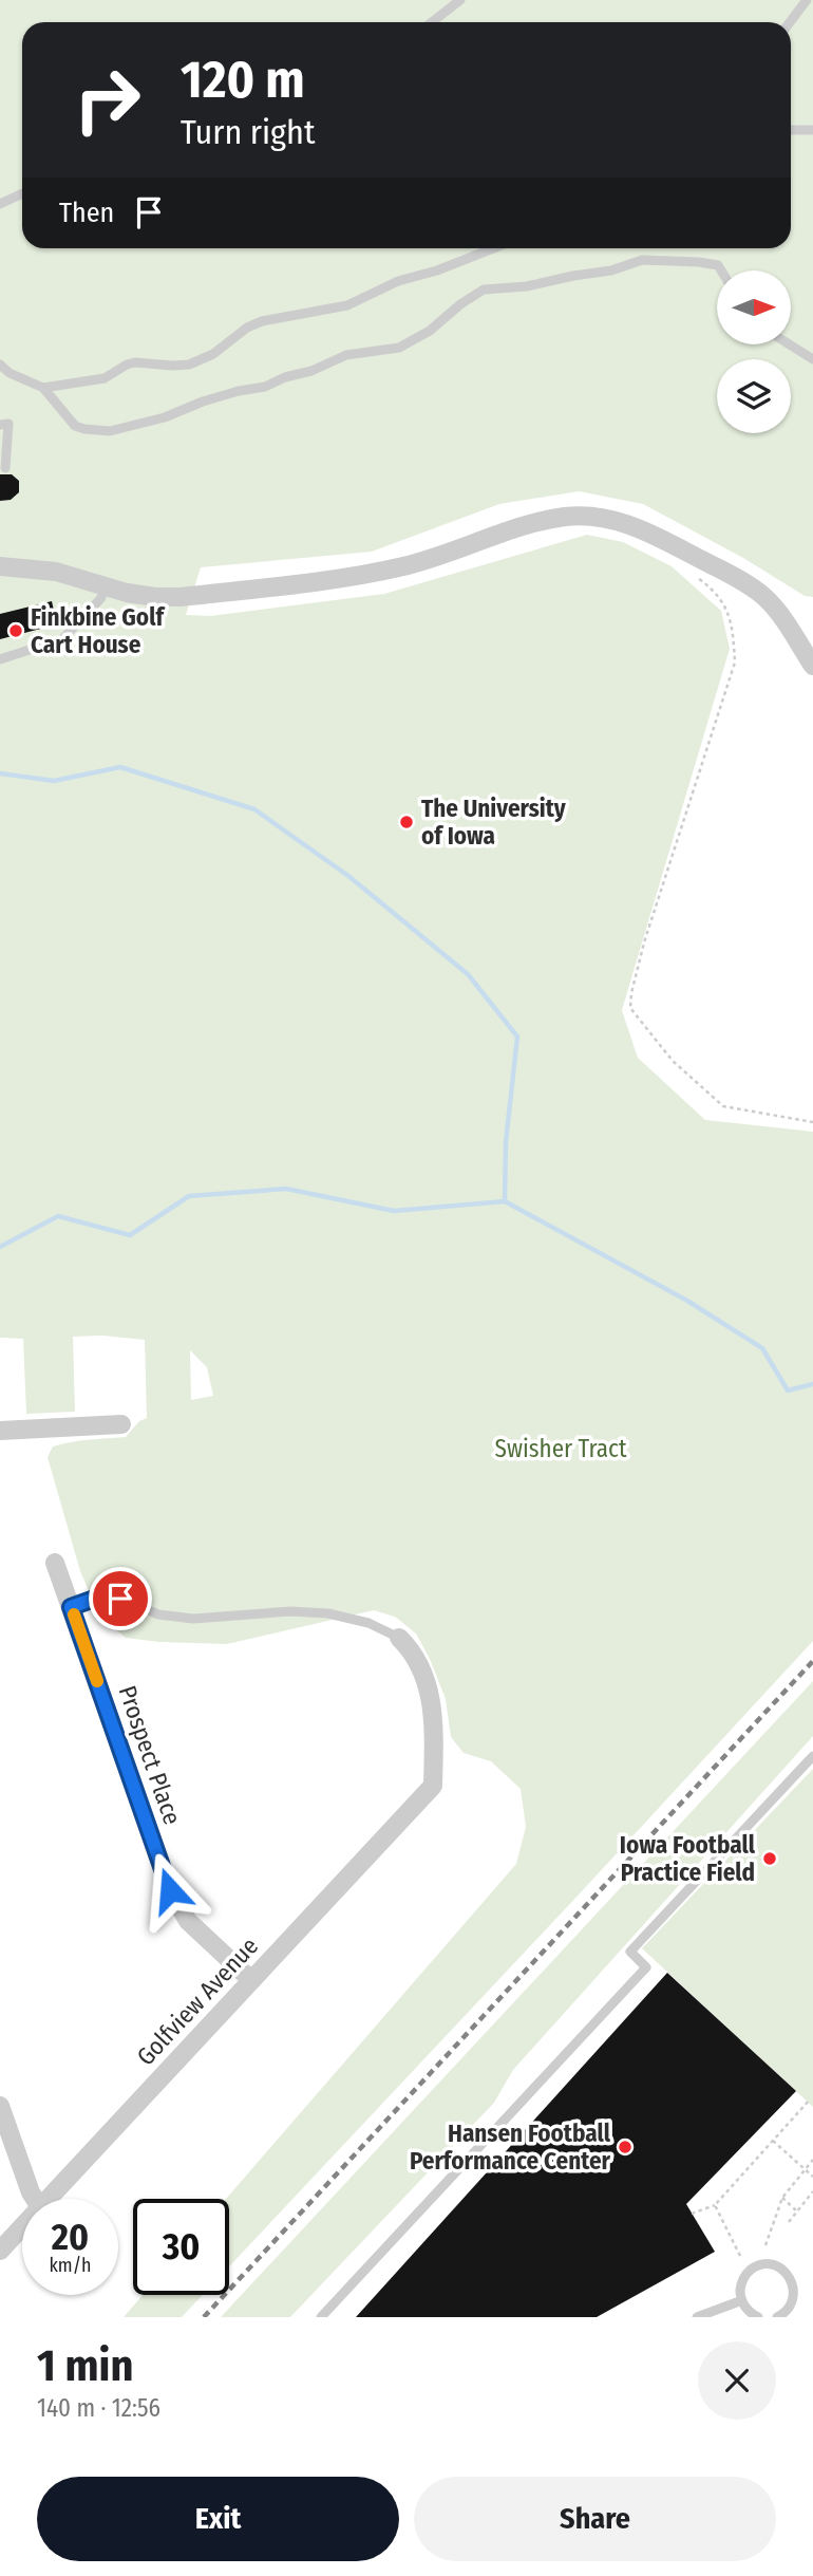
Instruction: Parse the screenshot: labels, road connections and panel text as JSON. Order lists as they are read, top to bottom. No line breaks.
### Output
{"streets":{"street":["Prospect Place","Golfview Avenue"]},"crossings":[["Prospect Place","Golfview Avenue"]],"parks":["Swisher Tract"],"places":["Finkbine Golf Cart House","The University of Iowa","Iowa Football Practice Field","Hansen Football Performance Center"],"north":"right","page":{"turn":["120 m","Turn right"],"then":"Then","speed":"20 km/h","limit":"30","heading":["1 min","140 m · 12:56"],"buttons":["Exit","Share"]}}
